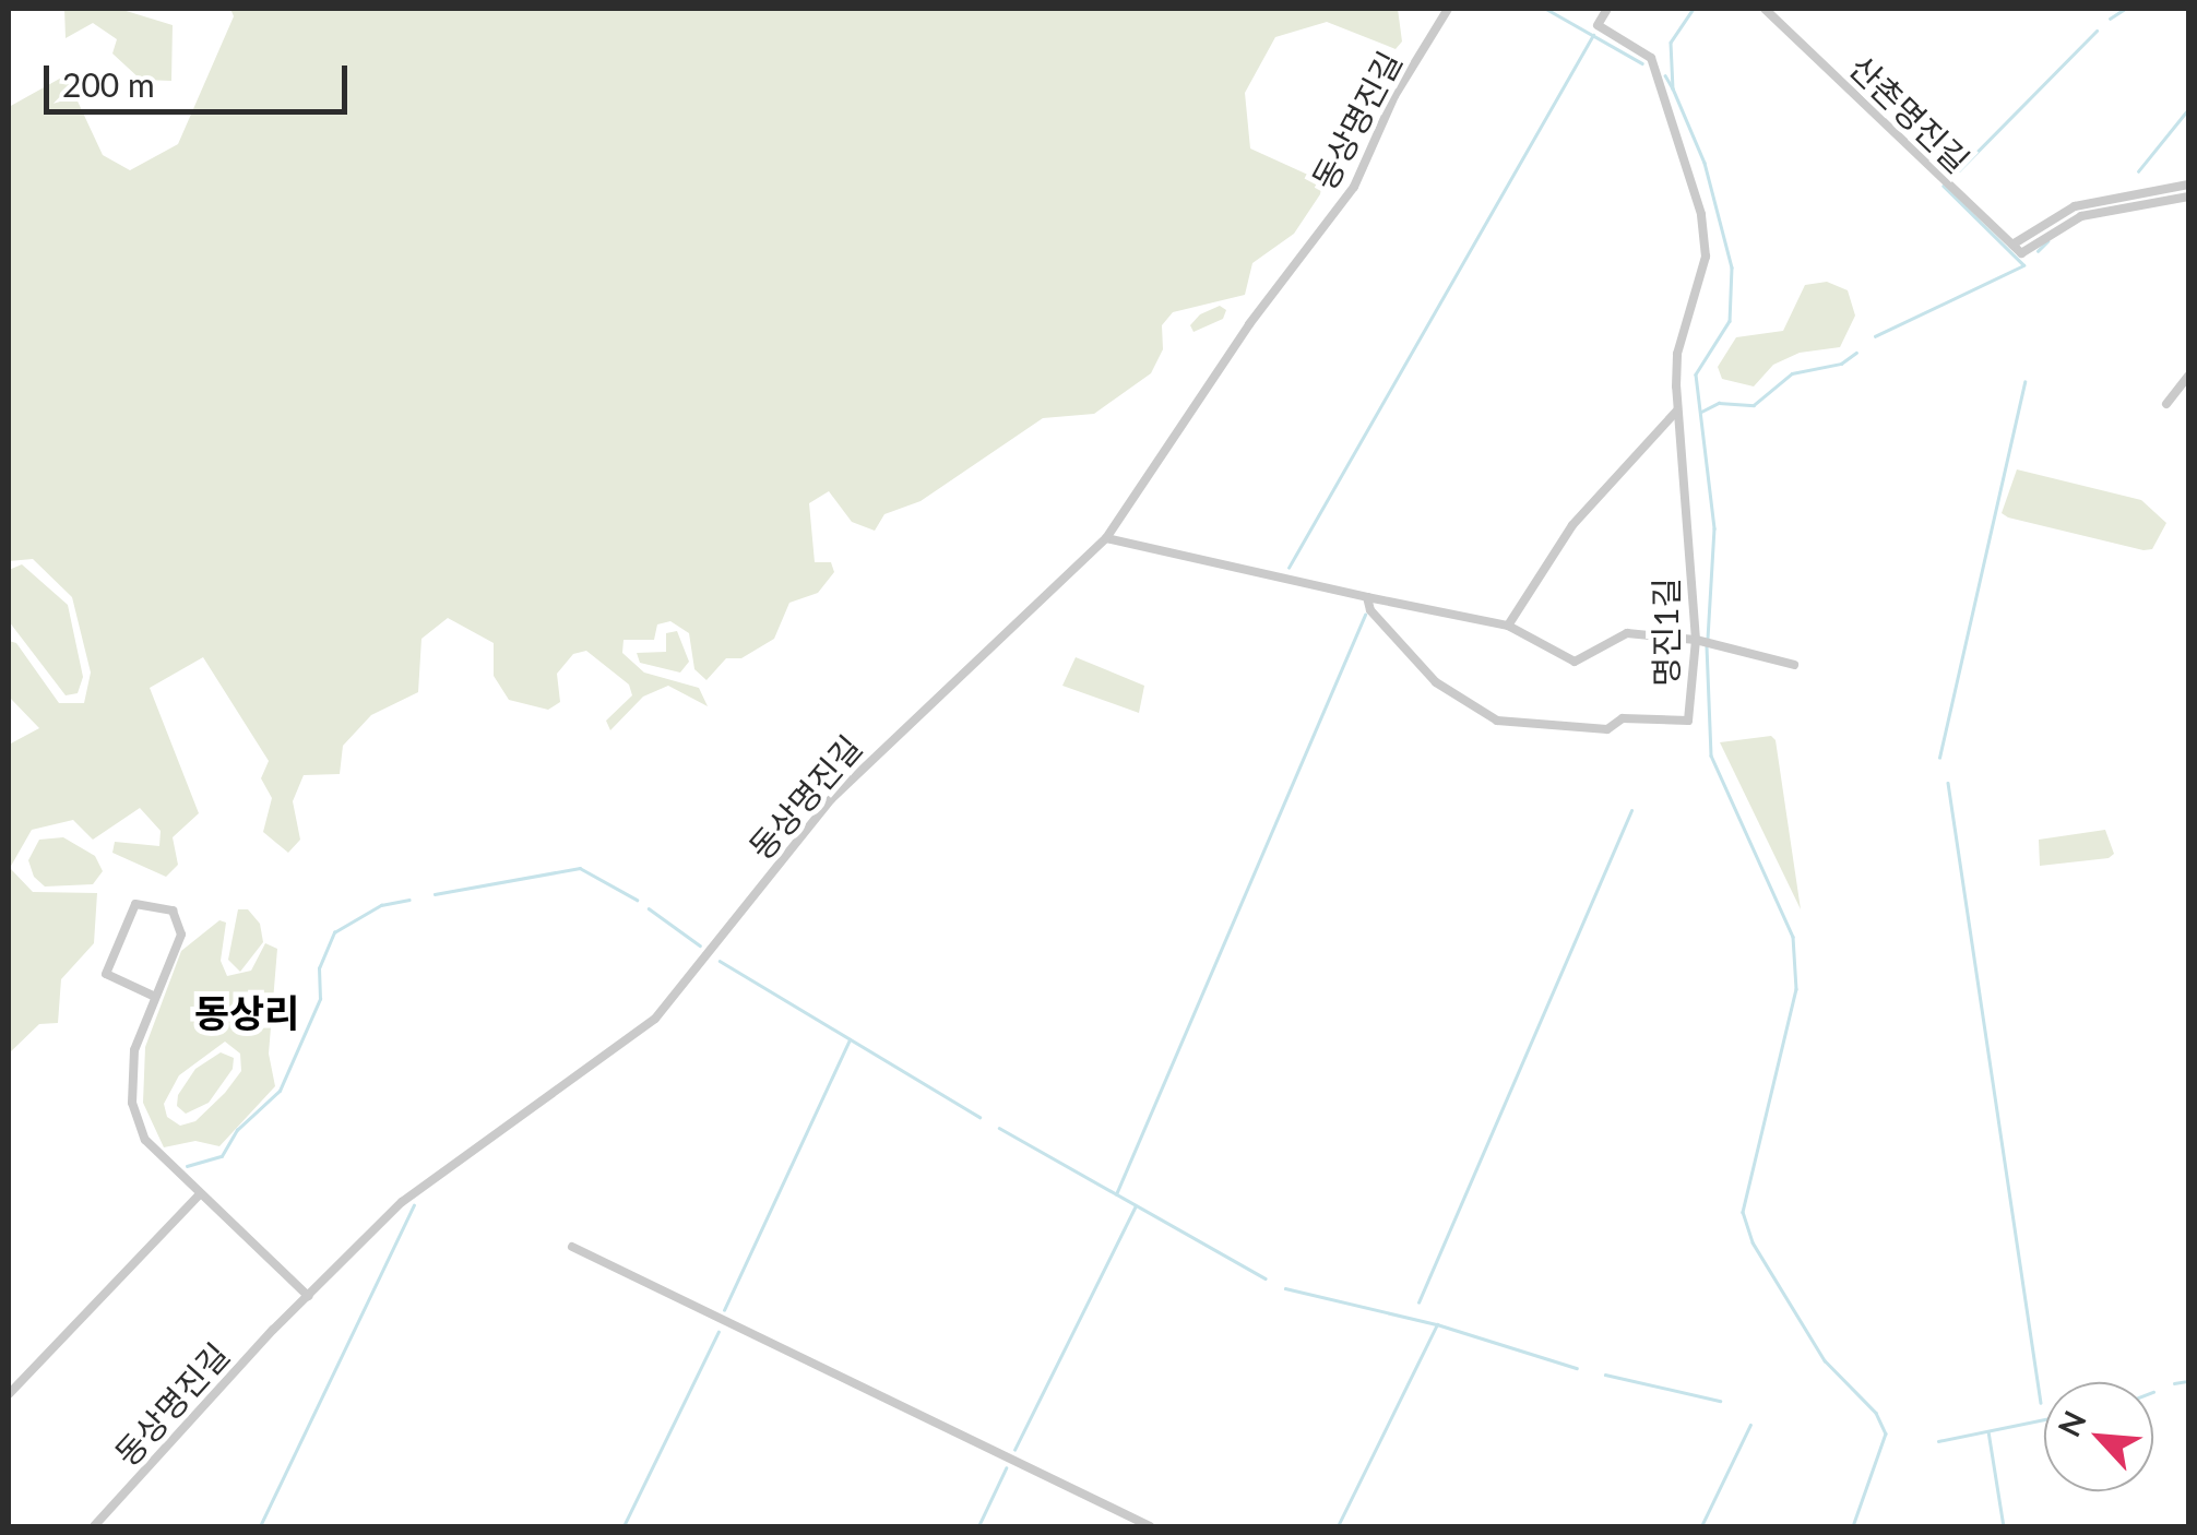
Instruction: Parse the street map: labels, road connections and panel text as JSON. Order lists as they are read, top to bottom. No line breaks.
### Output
{"streets":{"street":["산촌명진길","동상명진길","명진1길"]},"districts":["동상리"],"scale_bar":"200 m","north":"top left"}
